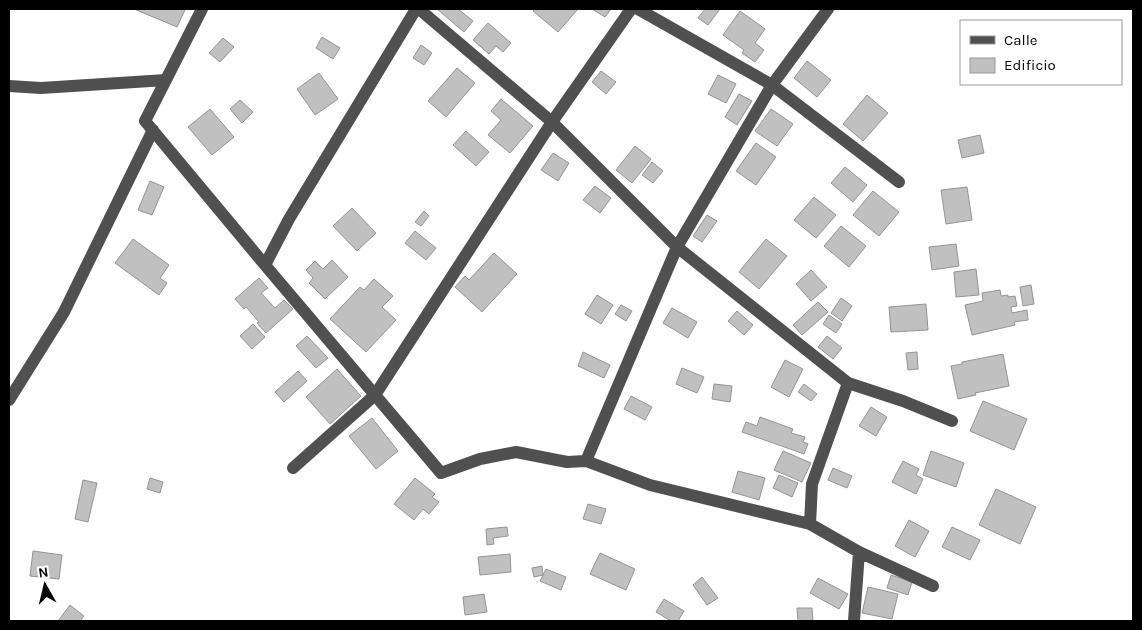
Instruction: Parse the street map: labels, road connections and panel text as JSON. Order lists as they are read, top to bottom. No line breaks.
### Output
{"legend":["Calle","Edificio"],"north":"top"}
